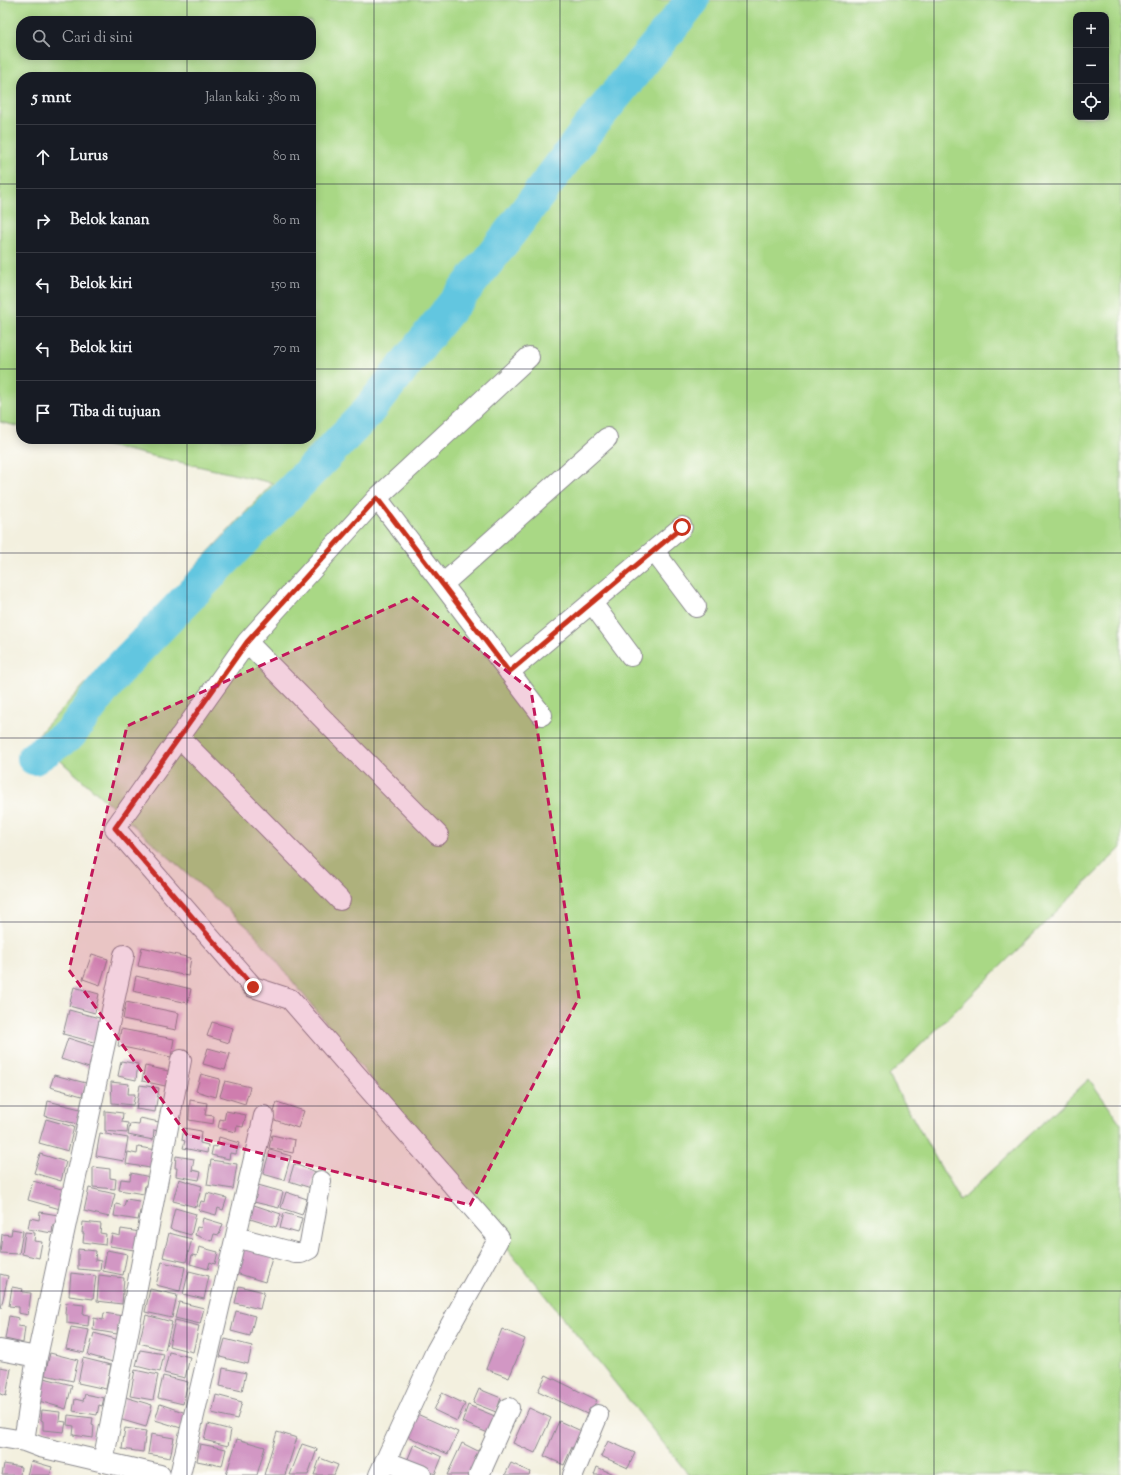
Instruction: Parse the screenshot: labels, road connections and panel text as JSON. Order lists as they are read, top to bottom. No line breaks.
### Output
{"page":{"map_buttons":["+","−"],"search":"Cari di sini","heading":["5 mnt","Jalan kaki · 380 m"],"list":[["Lurus","80 m"],["Belok kanan","80 m"],["Belok kiri","150 m"],["Belok kiri","70 m"],"Tiba di tujuan"]}}
